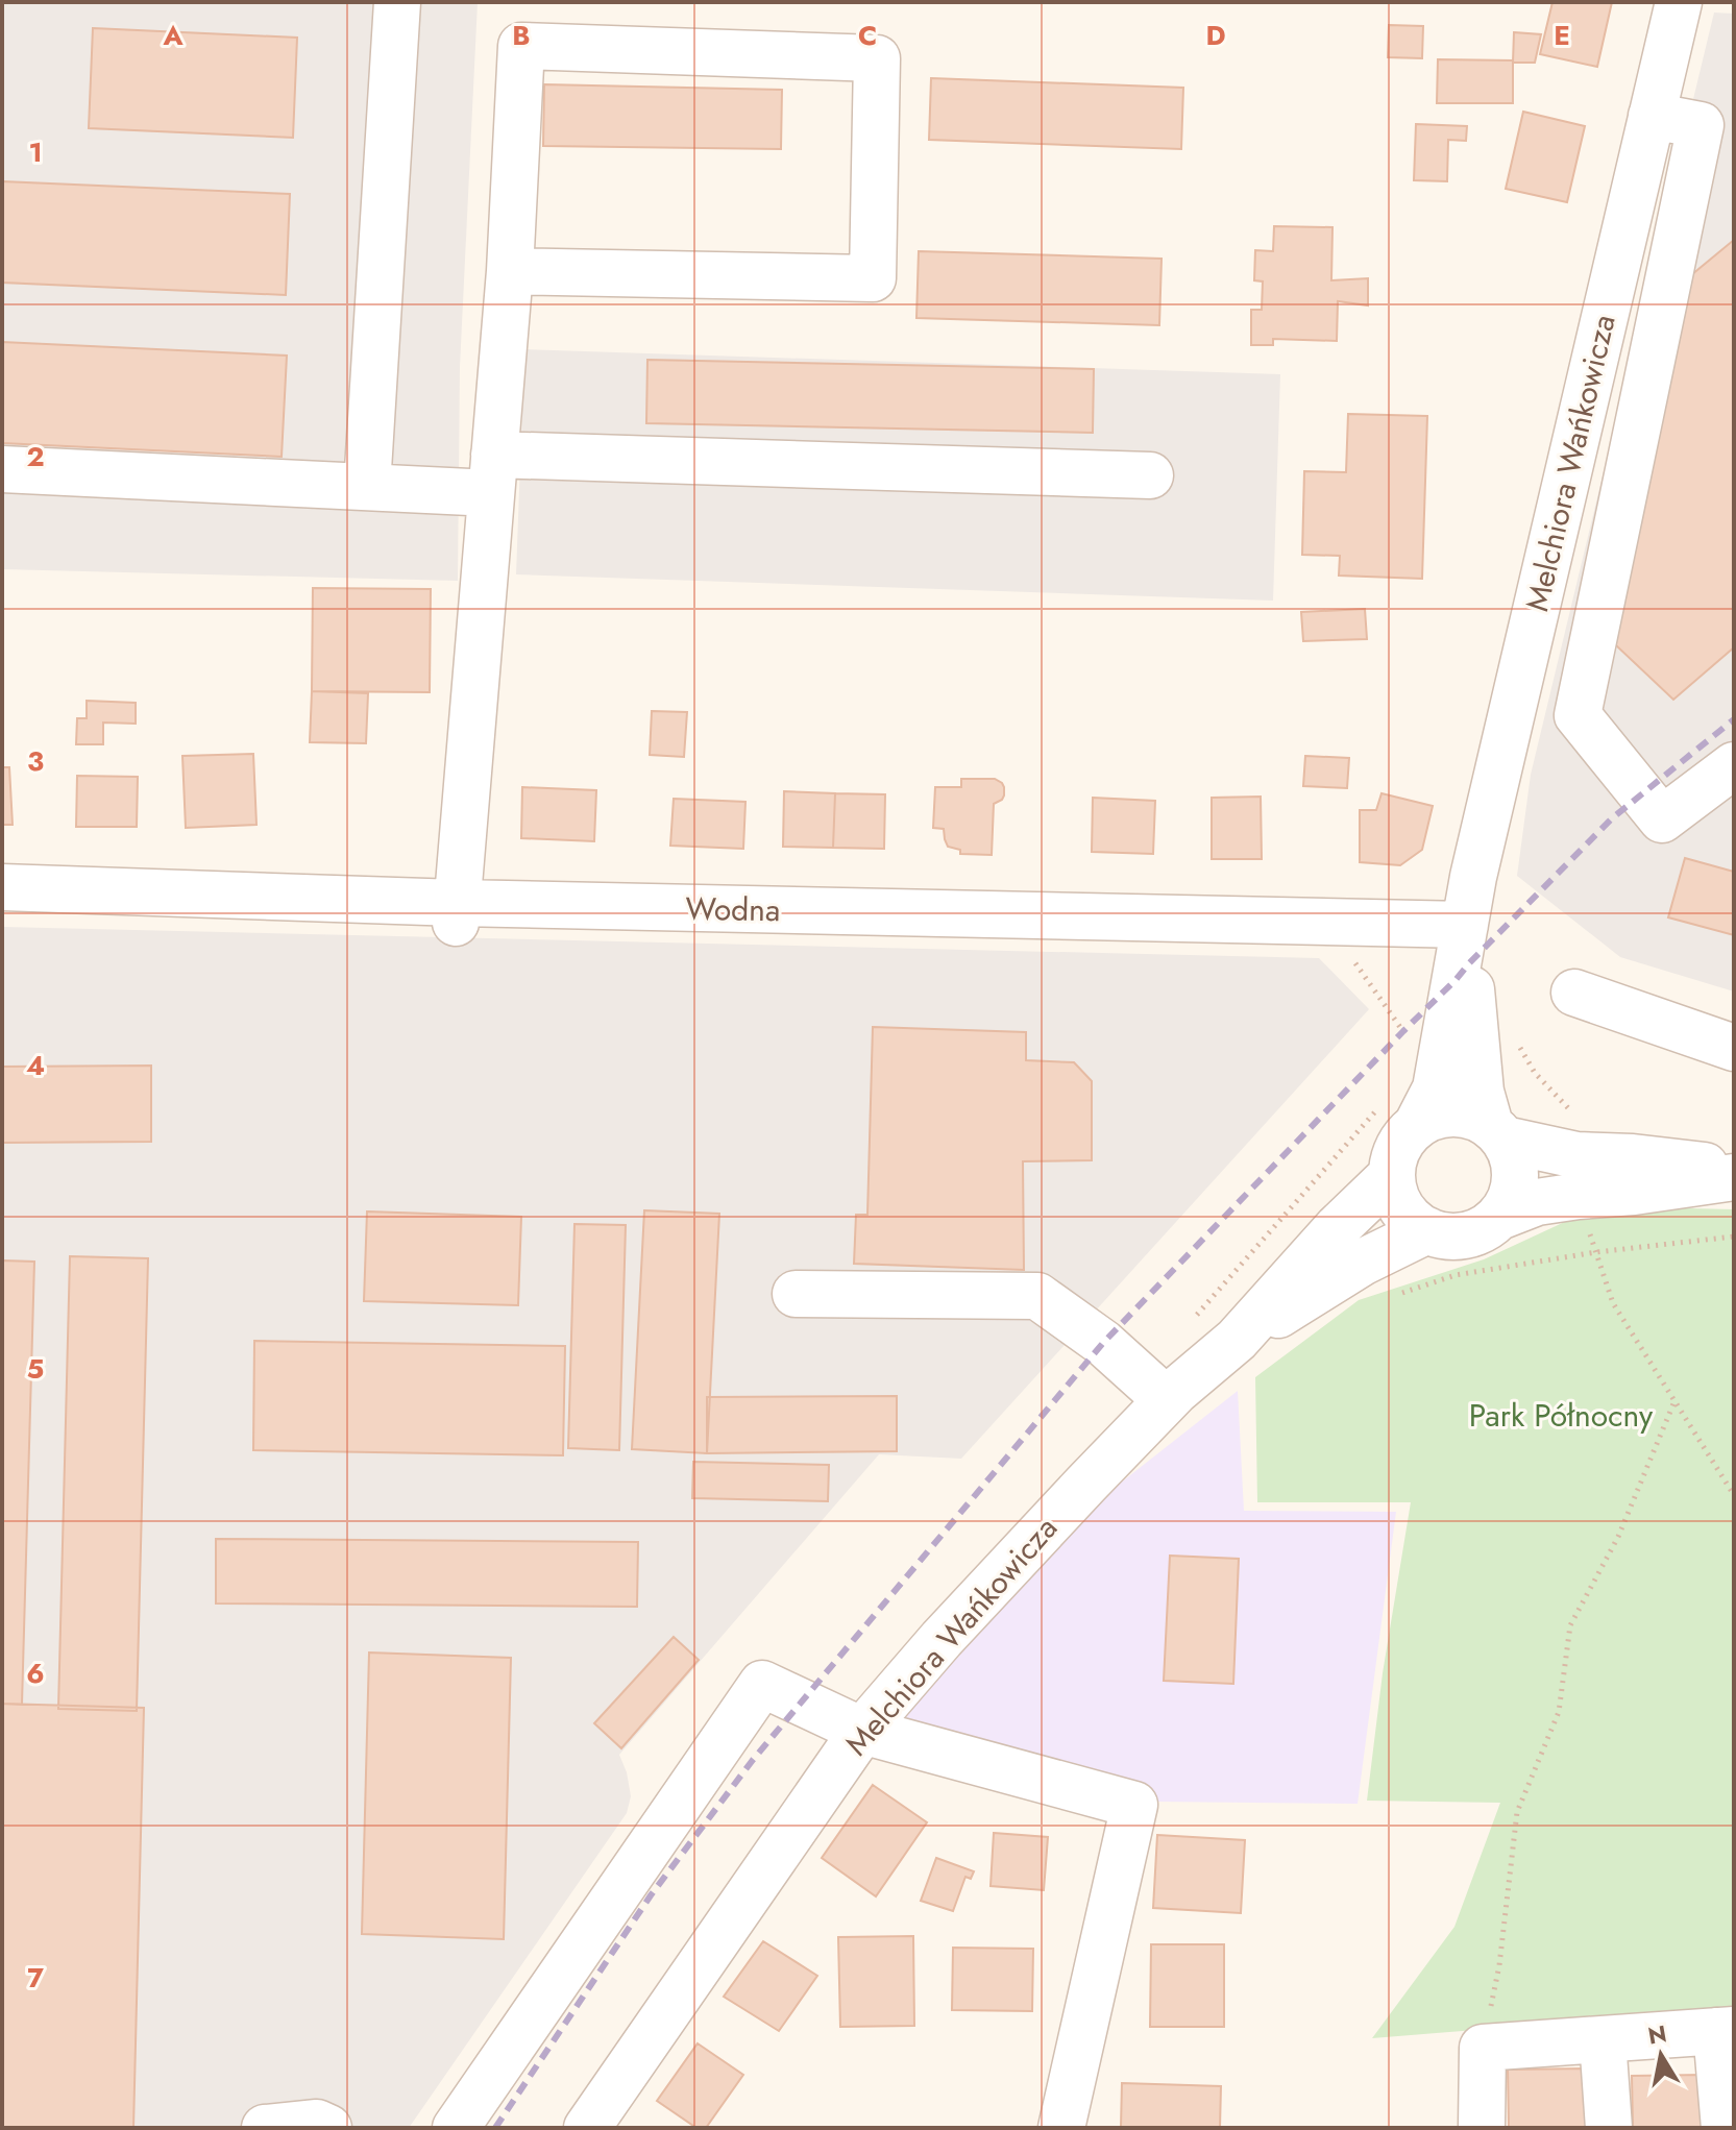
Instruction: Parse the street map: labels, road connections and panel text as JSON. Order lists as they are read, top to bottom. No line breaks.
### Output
{"streets":{"street":["Melchiora Wańkowicza","Wodna"]},"crossings":[["Melchiora Wańkowicza","Wodna"]],"parks":["Park Północny"],"north":"top","grid":{"columns":["A","B","C","D","E"],"rows":["1","2","3","4","5","6","7"]}}
